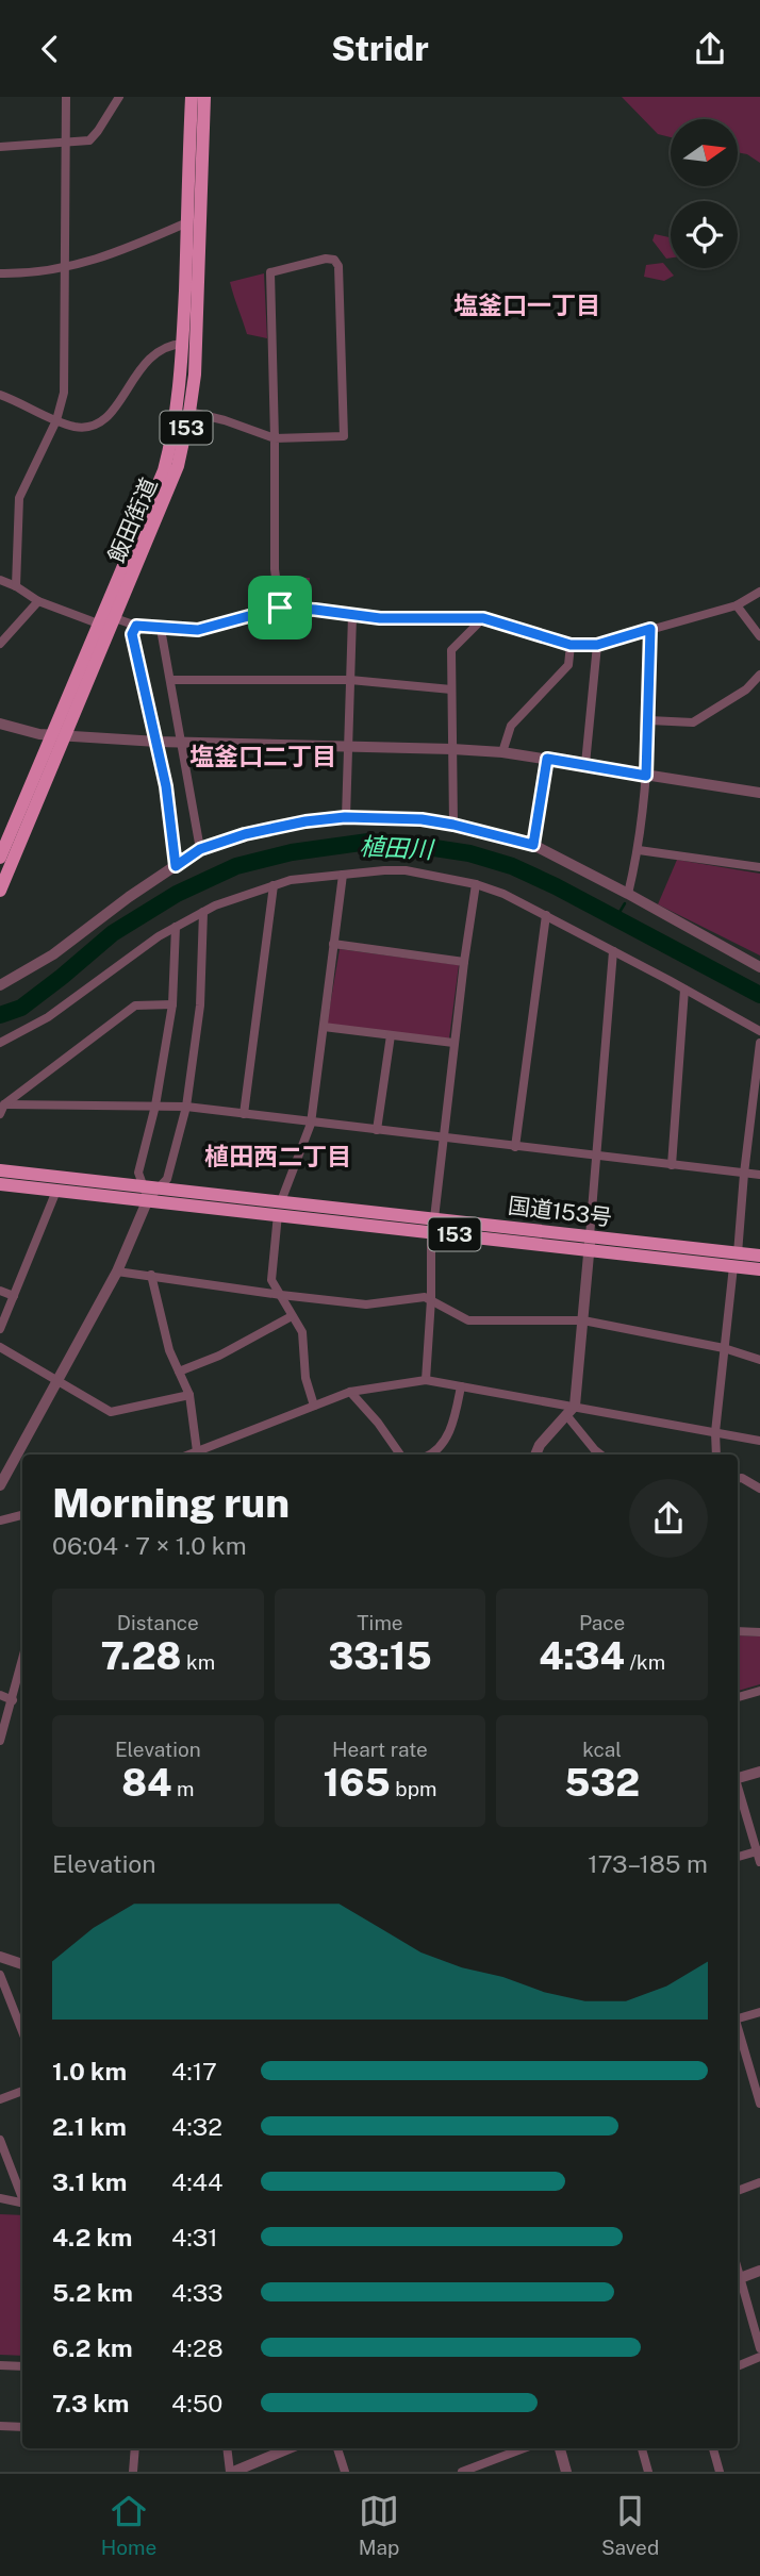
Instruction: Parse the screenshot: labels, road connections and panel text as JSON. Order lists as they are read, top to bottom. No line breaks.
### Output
{"streets":{"highway":["153","飯田街道","国道153号"]},"districts":["塩釜口一丁目","塩釜口二丁目","植田西二丁目"],"water":["植田川"],"north":"right","page":{"header":"Stridr","heading":["Morning run","06:04 · 7 × 1.0 km"],"stats":[["Distance","7.28 km"],["Time","33:15"],["Pace","4:34 /km"],["Elevation","84 m"],["Heart rate","165 bpm"],["kcal","532"]],"chart":["Elevation","173–185 m"],"list":[{"name":"1.0 km","note":"4:17"},{"name":"2.1 km","note":"4:32"},{"name":"3.1 km","note":"4:44"},{"name":"4.2 km","note":"4:31"},{"name":"5.2 km","note":"4:33"},{"name":"6.2 km","note":"4:28"},{"name":"7.3 km","note":"4:50"}],"tabs":["Home","Map","Saved"]}}
